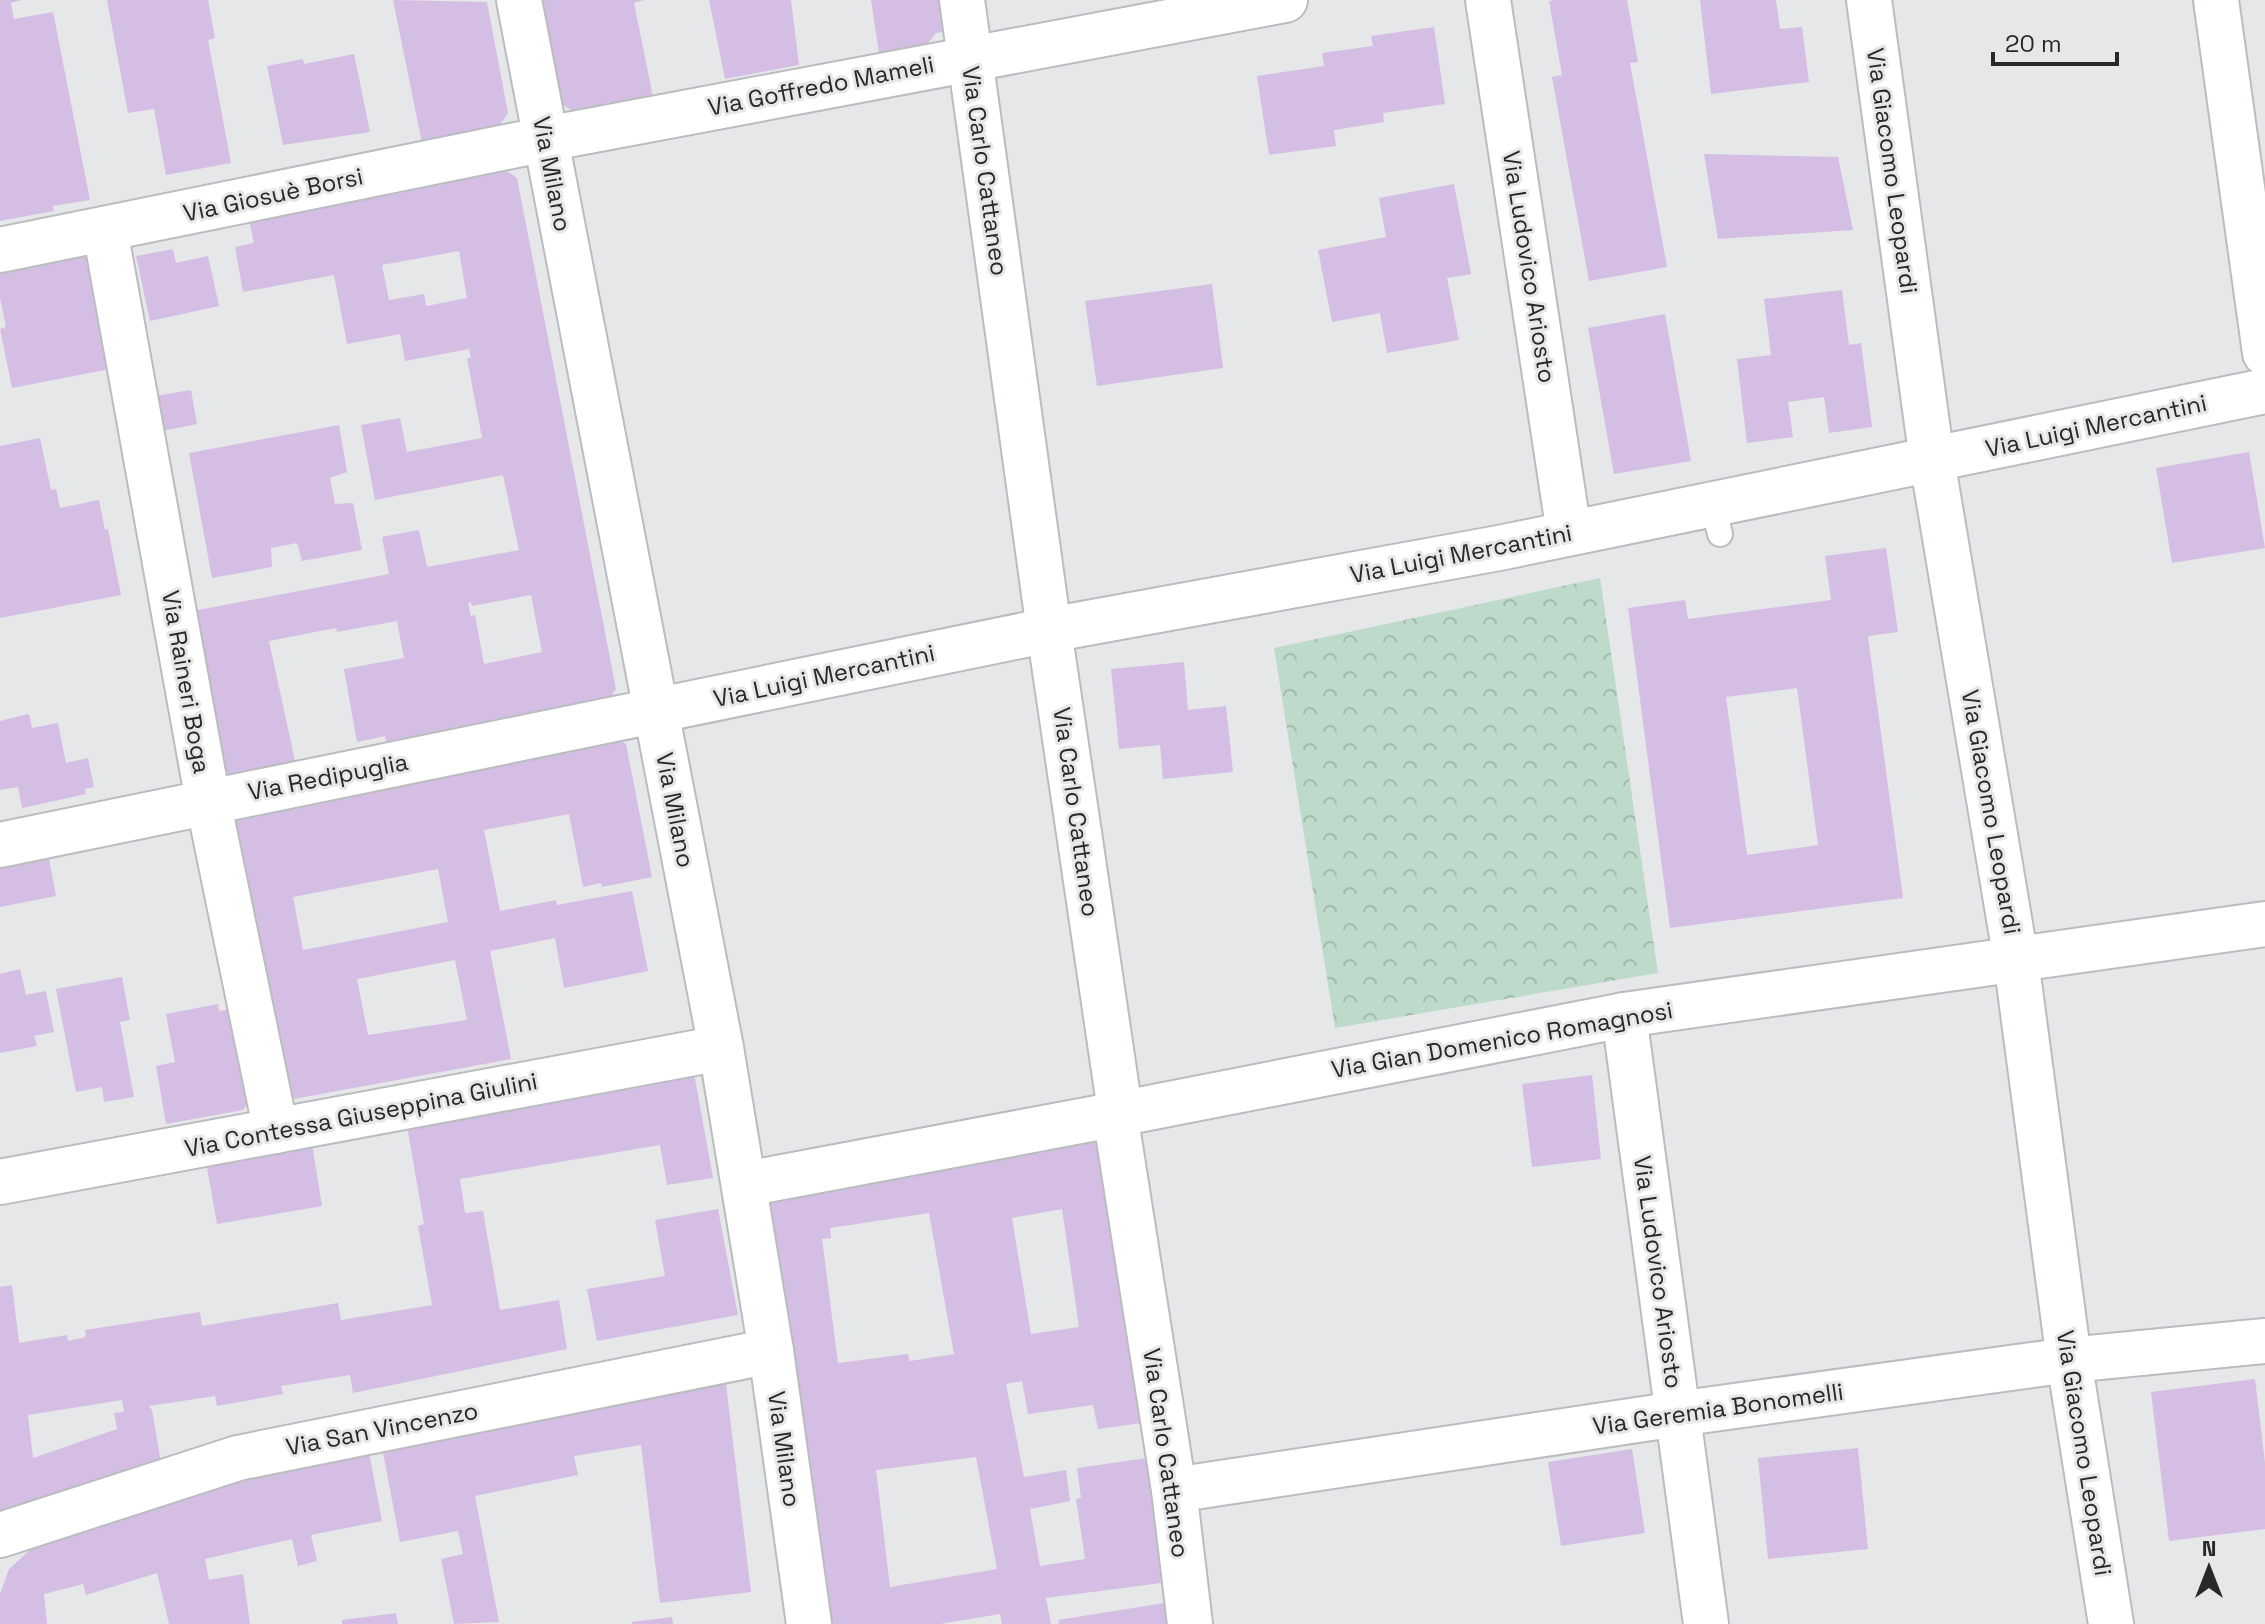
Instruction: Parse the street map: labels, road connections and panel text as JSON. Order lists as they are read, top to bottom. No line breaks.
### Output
{"streets":{"street":["Via Goffredo Mameli","Via Carlo Cattaneo","Via Giacomo Leopardi","Via Milano","Via Giosuè Borsi","Via Ludovico Ariosto","Via Luigi Mercantini","Via Raineri Boga","Via Redipuglia","Via Gian Domenico Romagnosi","Via Contessa Giuseppina Giulini","Via Geremia Bonomelli","Via San Vincenzo"]},"crossings":[["Via Goffredo Mameli","Via Carlo Cattaneo"],["Via Goffredo Mameli","Via Milano"],["Via Goffredo Mameli","Via Giosuè Borsi"],["Via Carlo Cattaneo","Via Luigi Mercantini"],["Via Carlo Cattaneo","Via Gian Domenico Romagnosi"],["Via Carlo Cattaneo","Via Geremia Bonomelli"],["Via Giacomo Leopardi","Via Luigi Mercantini"],["Via Giacomo Leopardi","Via Gian Domenico Romagnosi"],["Via Giacomo Leopardi","Via Geremia Bonomelli"],["Via Milano","Via Giosuè Borsi"],["Via Milano","Via Luigi Mercantini"],["Via Milano","Via Redipuglia"],["Via Milano","Via Gian Domenico Romagnosi"],["Via Milano","Via Contessa Giuseppina Giulini"],["Via Milano","Via San Vincenzo"],["Via Giosuè Borsi","Via Raineri Boga"],["Via Ludovico Ariosto","Via Luigi Mercantini"],["Via Ludovico Ariosto","Via Gian Domenico Romagnosi"],["Via Ludovico Ariosto","Via Geremia Bonomelli"],["Via Luigi Mercantini","Via Redipuglia"],["Via Raineri Boga","Via Redipuglia"],["Via Raineri Boga","Via Contessa Giuseppina Giulini"]],"scale_bar":"20 m","north":"top"}
